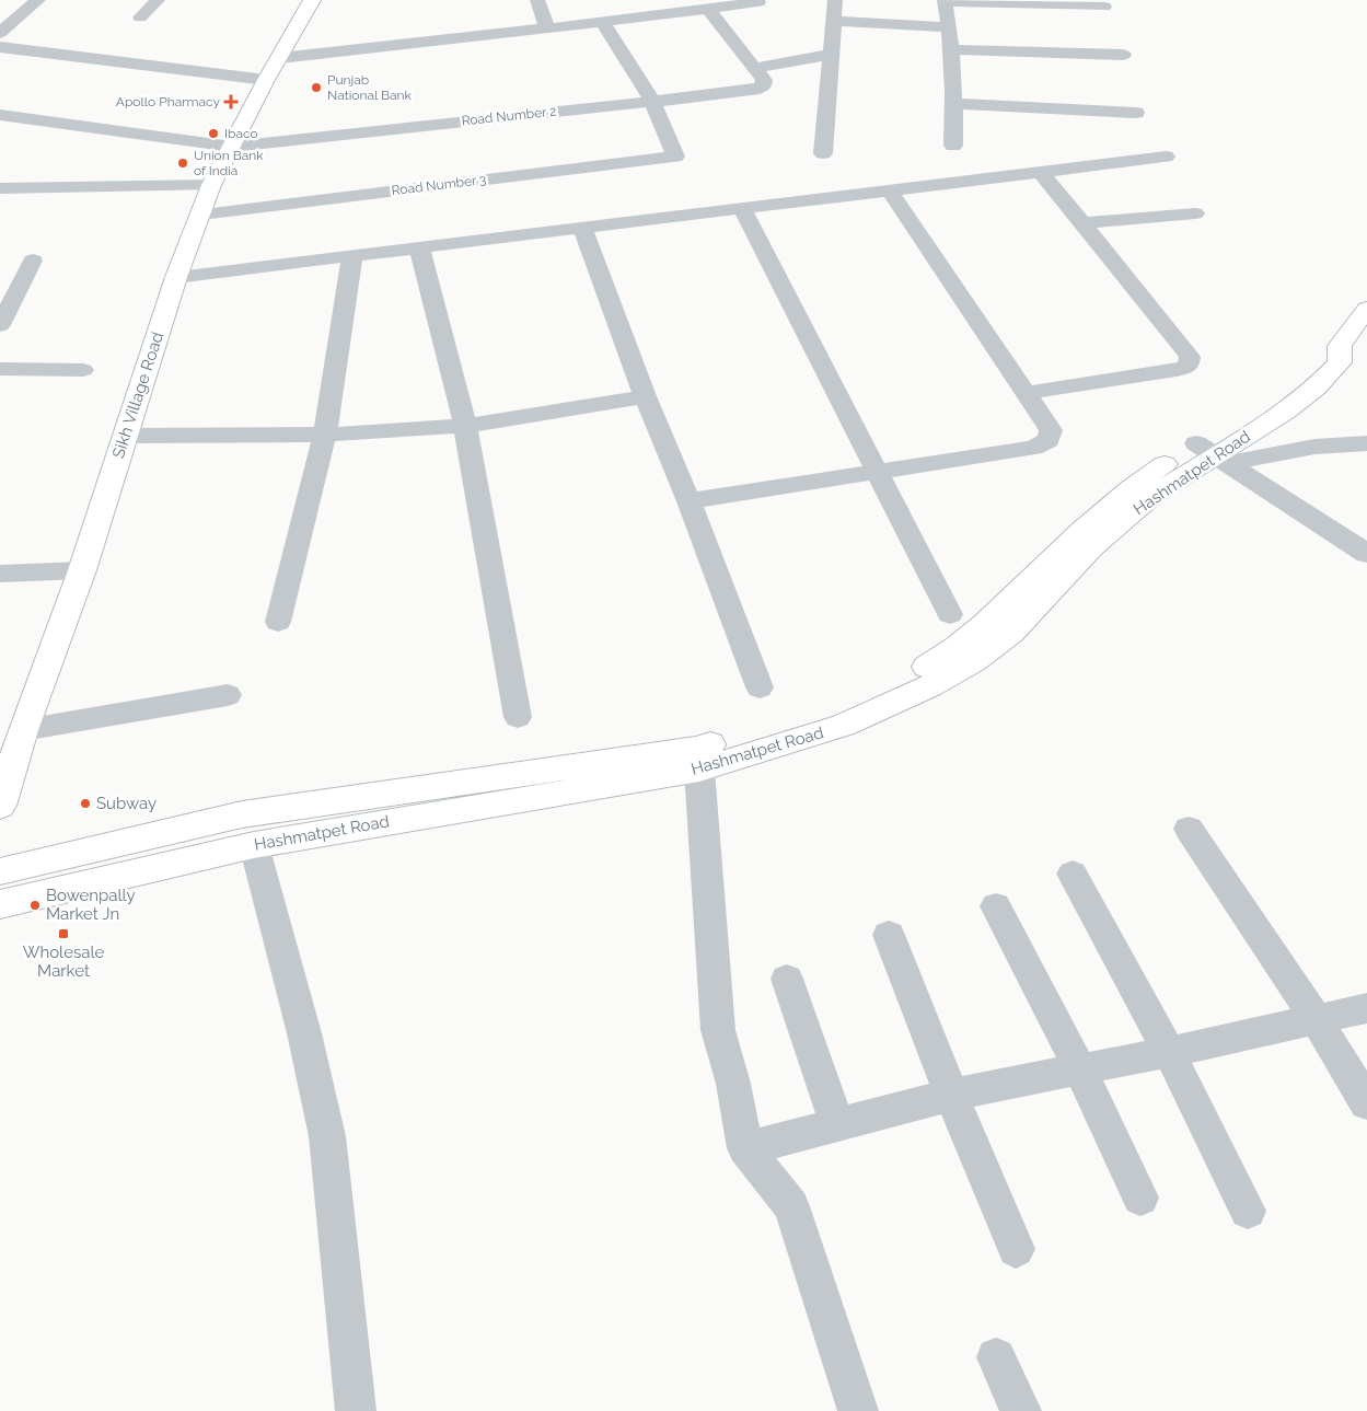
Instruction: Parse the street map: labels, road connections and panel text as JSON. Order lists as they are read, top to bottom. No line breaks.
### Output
{"streets":{"main road":["Sikh Village Road","Hashmatpet Road"],"street":["Road Number 2","Road Number 3"]},"crossings":[["Road Number 2","Road Number 3"],["Road Number 2","Sikh Village Road"],["Road Number 3","Sikh Village Road"]],"places":{"other":["Punjab National Bank","Ibaco","Union Bank of India","Subway","Bowenpally Market Jn"],"health":["Apollo Pharmacy"],"transit":["Wholesale Market"]}}
